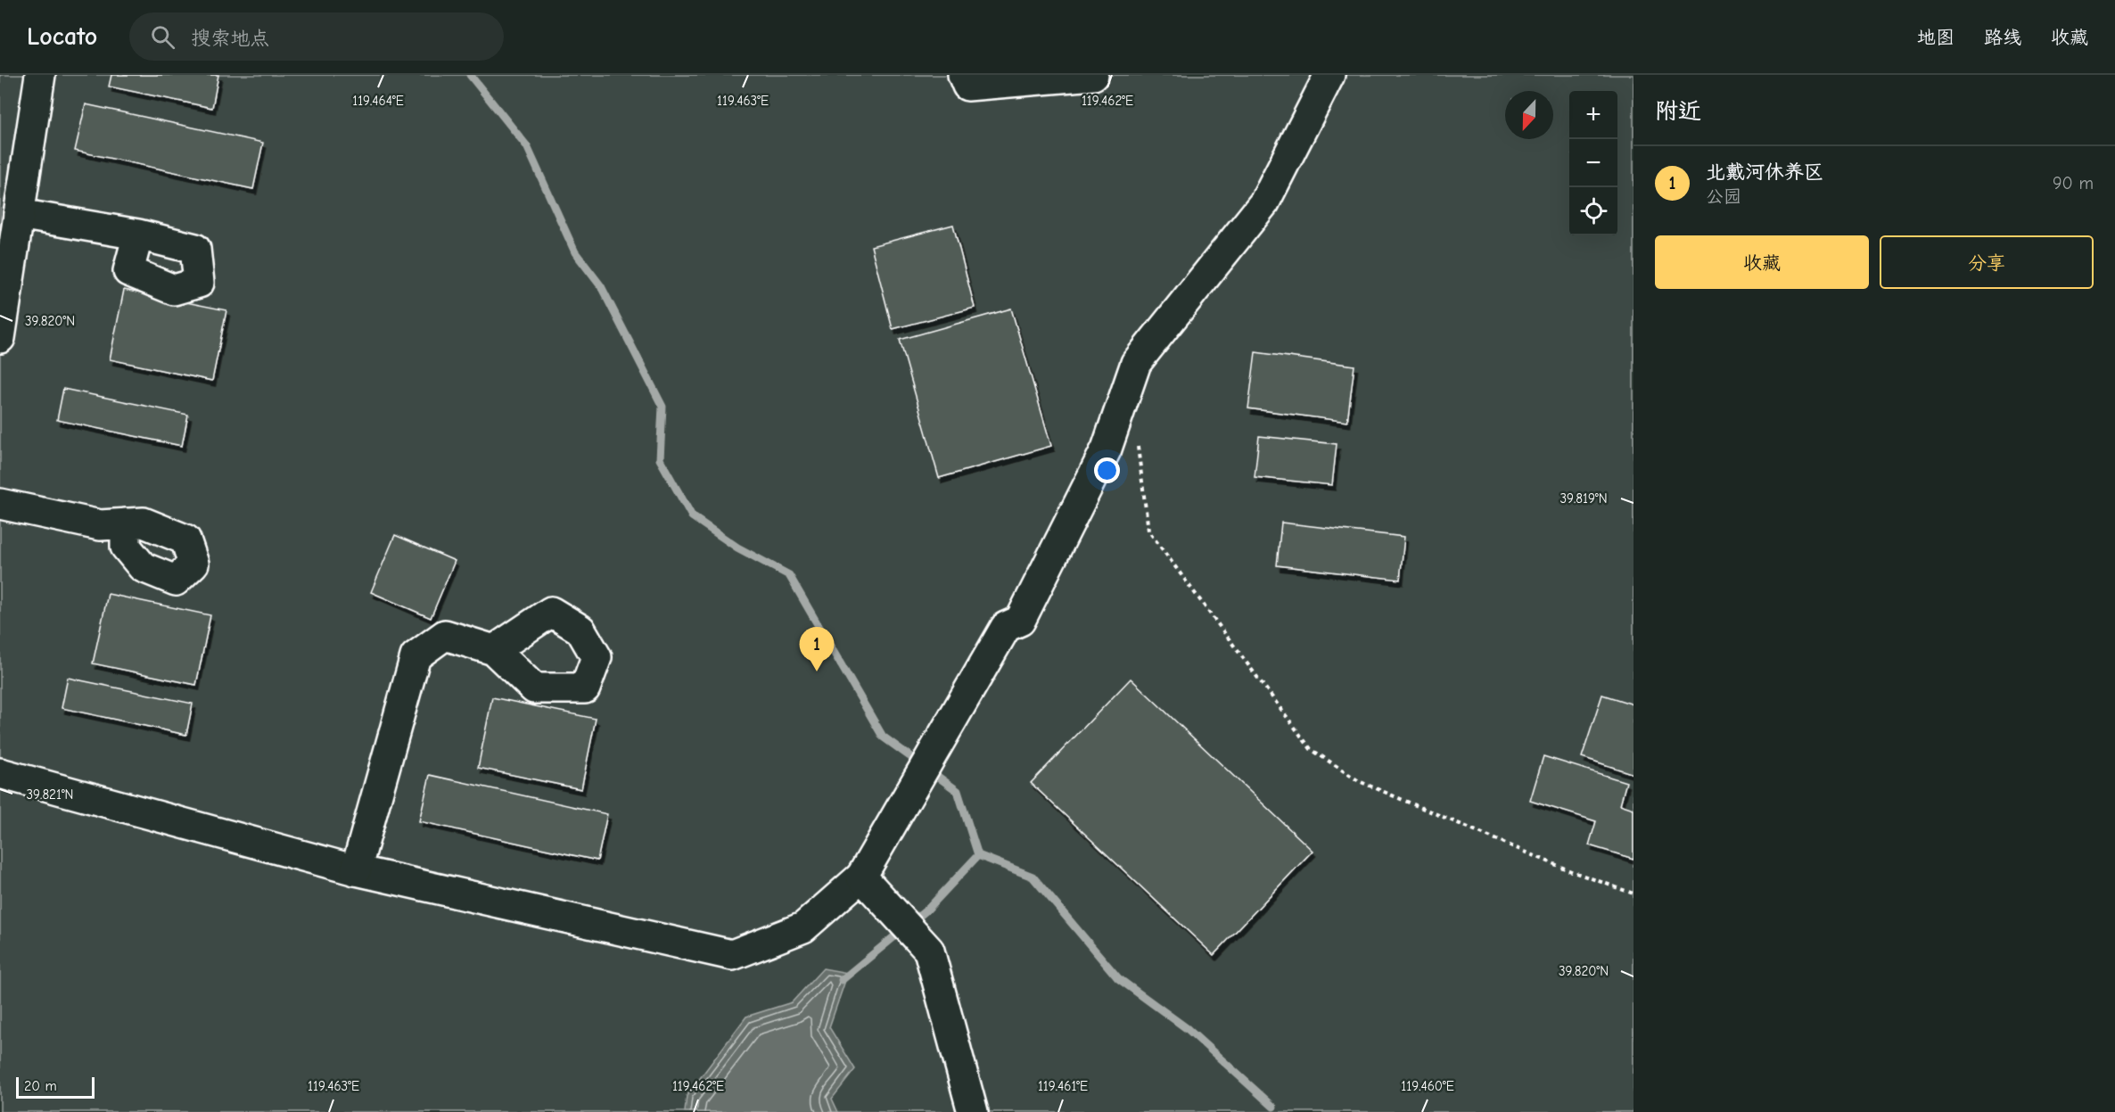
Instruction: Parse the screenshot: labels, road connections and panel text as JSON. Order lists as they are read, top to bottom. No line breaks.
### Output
{"scale_bar":"20 m","north":"bottom","page":{"header":"Locato","search":"搜索地点","nav":["地图","路线","收藏"],"heading":"附近","map_buttons":["+","−"],"list":[{"mark":"1","name":"北戴河休养区","note":"公园","value":"90 m"}],"buttons":["收藏","分享"],"pins":"1","scale":"20 m"},"coordinates":["119.464°E","119.463°E","119.462°E","39.820°N","39.819°N","39.821°N","119.461°E","119.460°E"]}
